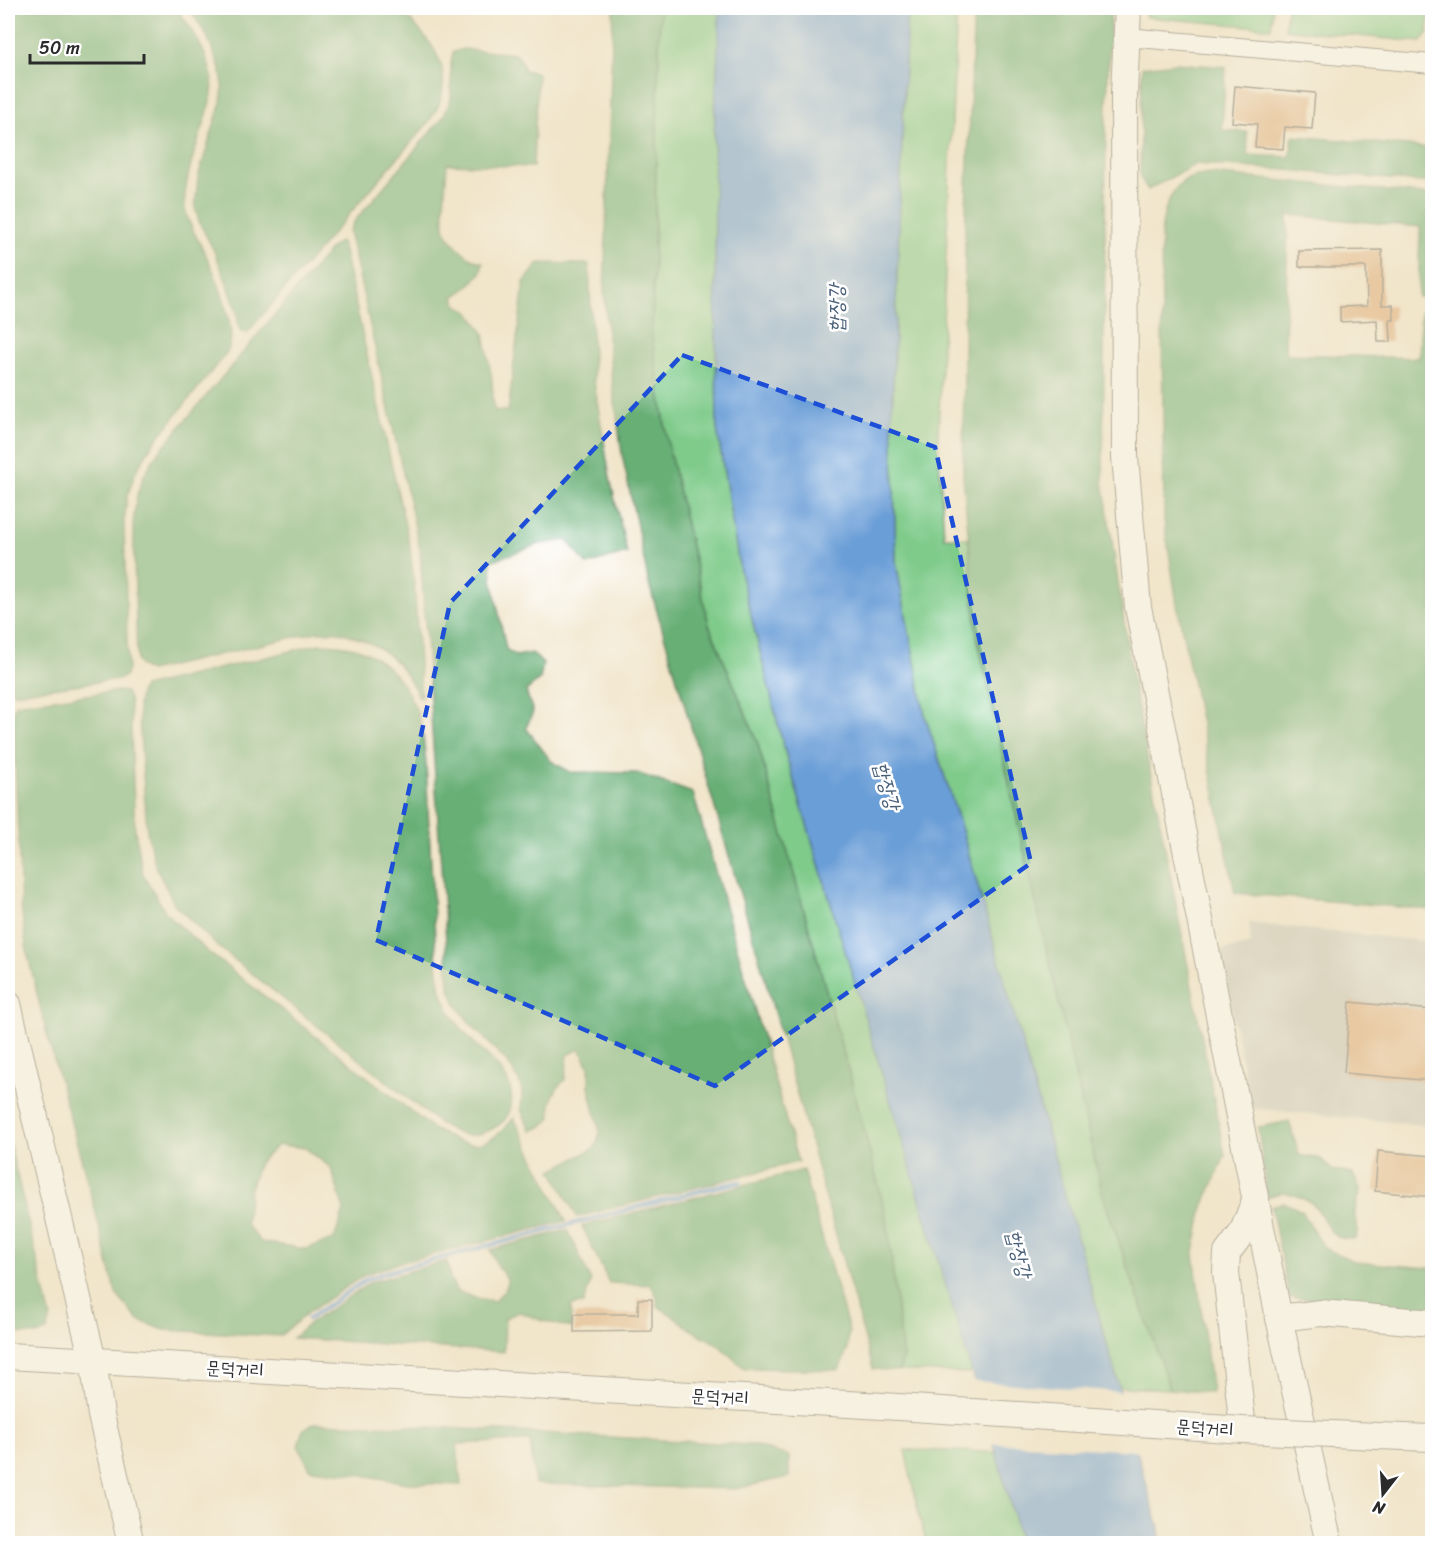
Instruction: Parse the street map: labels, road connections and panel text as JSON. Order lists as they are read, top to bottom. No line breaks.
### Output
{"streets":{"street":["문덕거리"]},"water":["합장강"],"scale_bar":"50 m","north":"bottom"}
